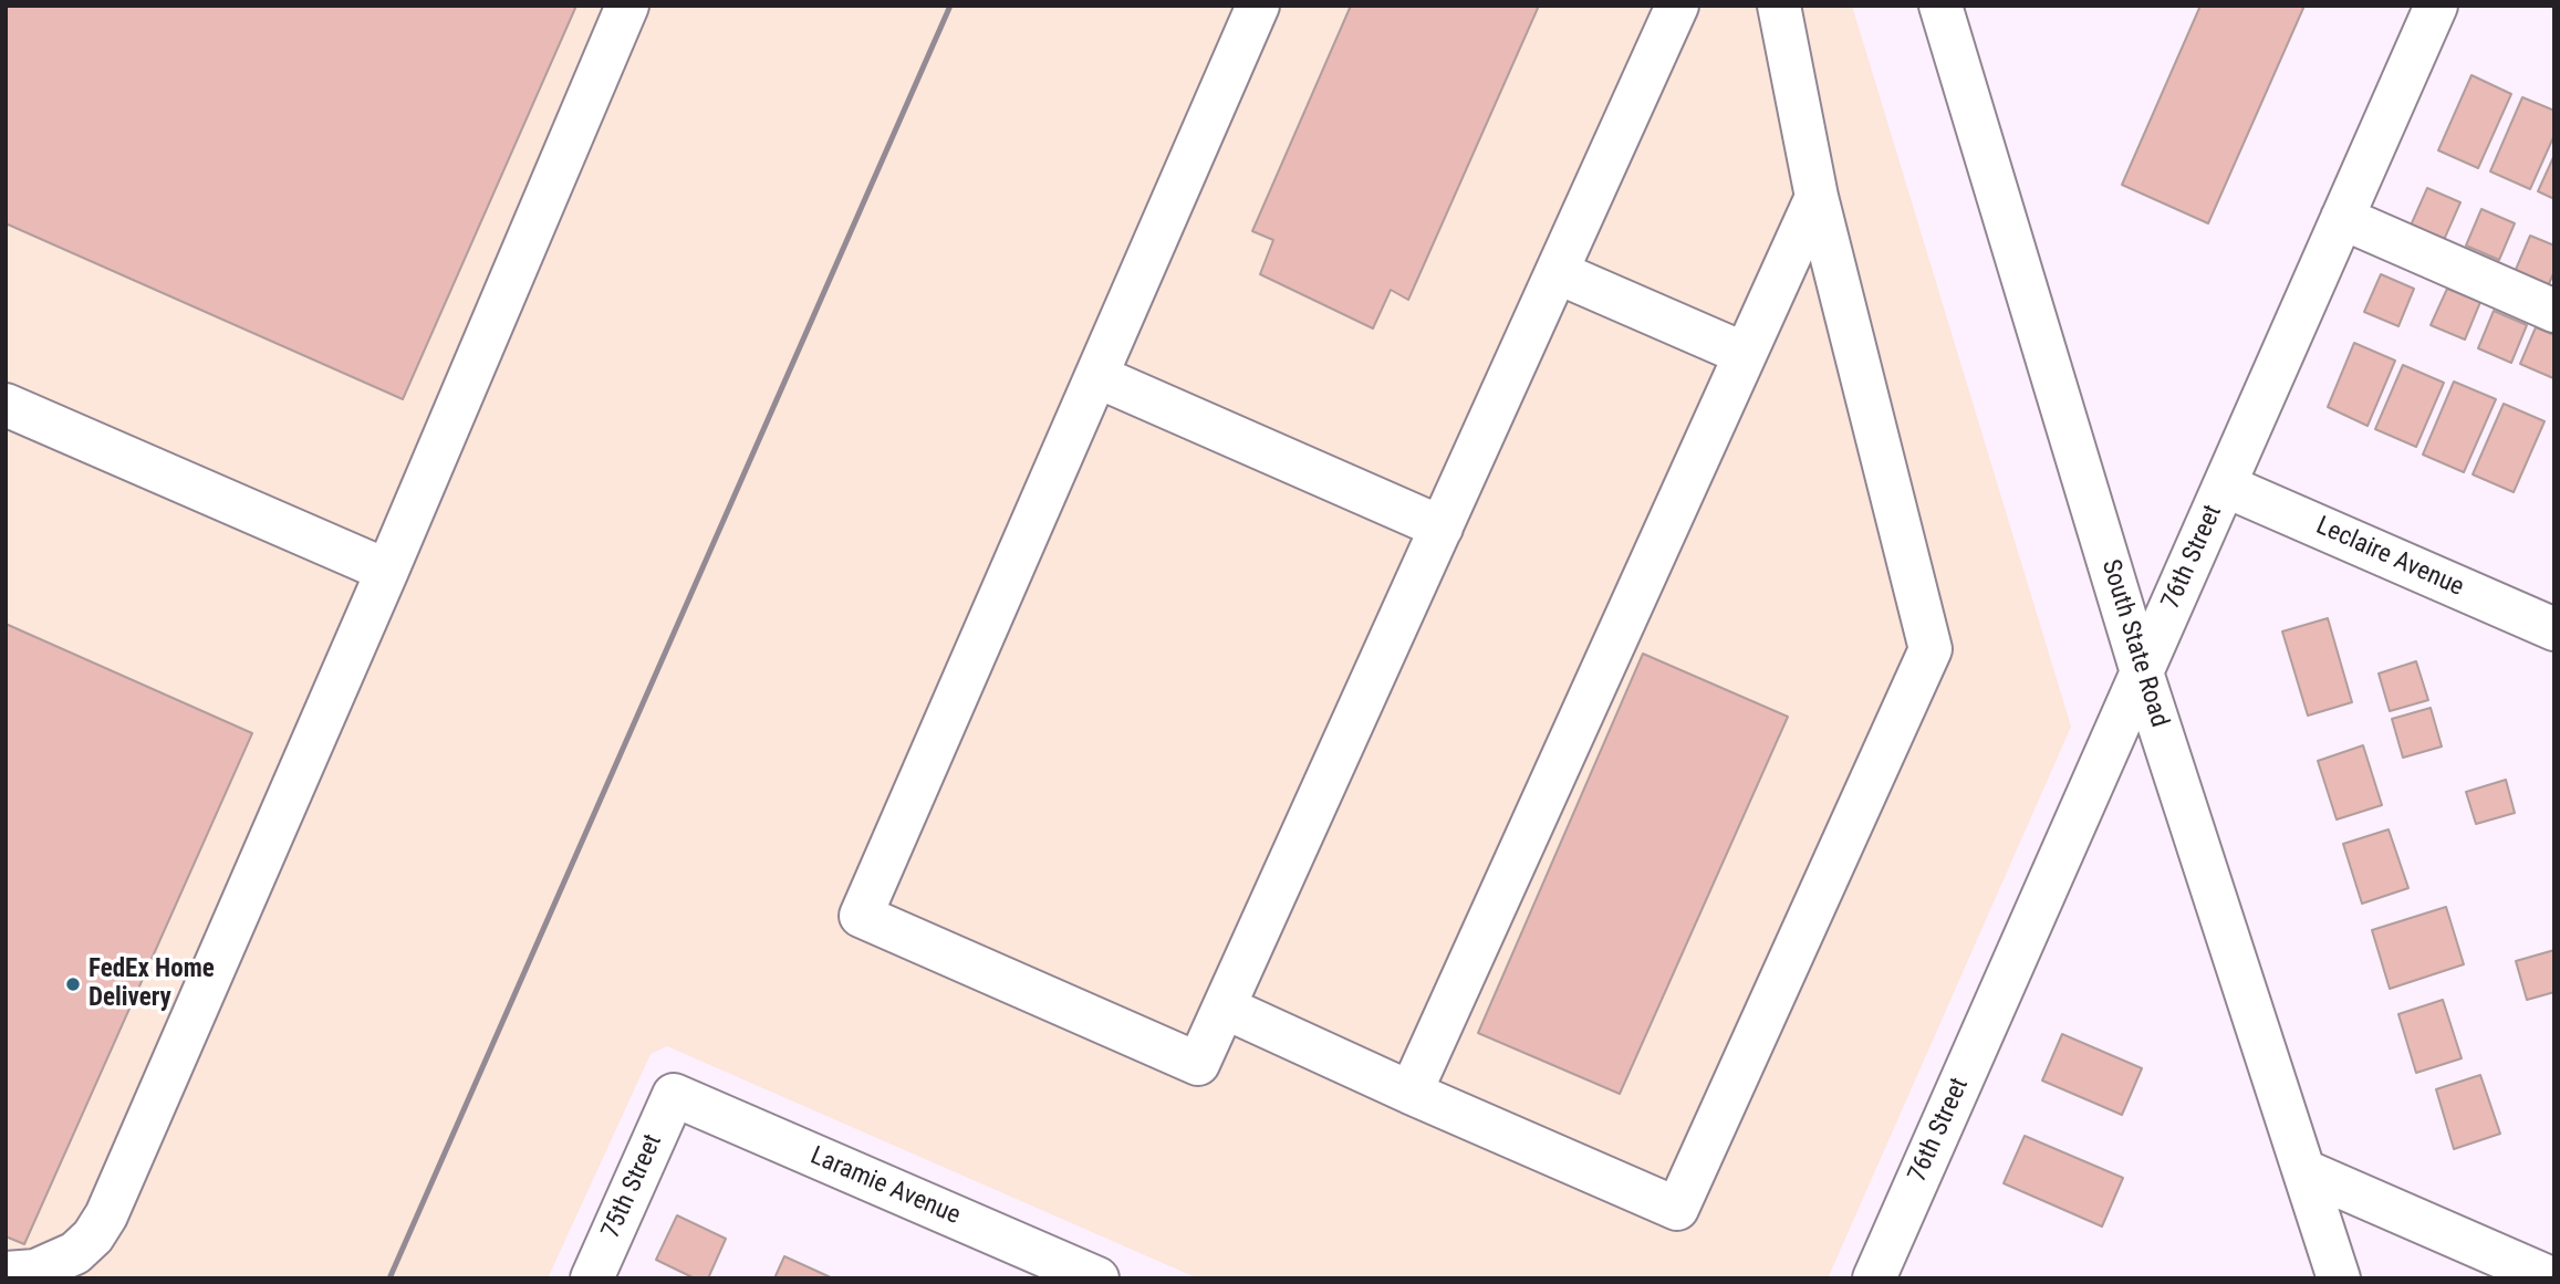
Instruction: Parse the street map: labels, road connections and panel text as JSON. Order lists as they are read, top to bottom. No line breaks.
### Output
{"streets":{"street":["76th Street","Leclaire Avenue","South State Road","75th Street","Laramie Avenue"]},"crossings":[["76th Street","Leclaire Avenue"],["76th Street","South State Road"],["75th Street","Laramie Avenue"]],"places":["FedEx Home Delivery"]}
